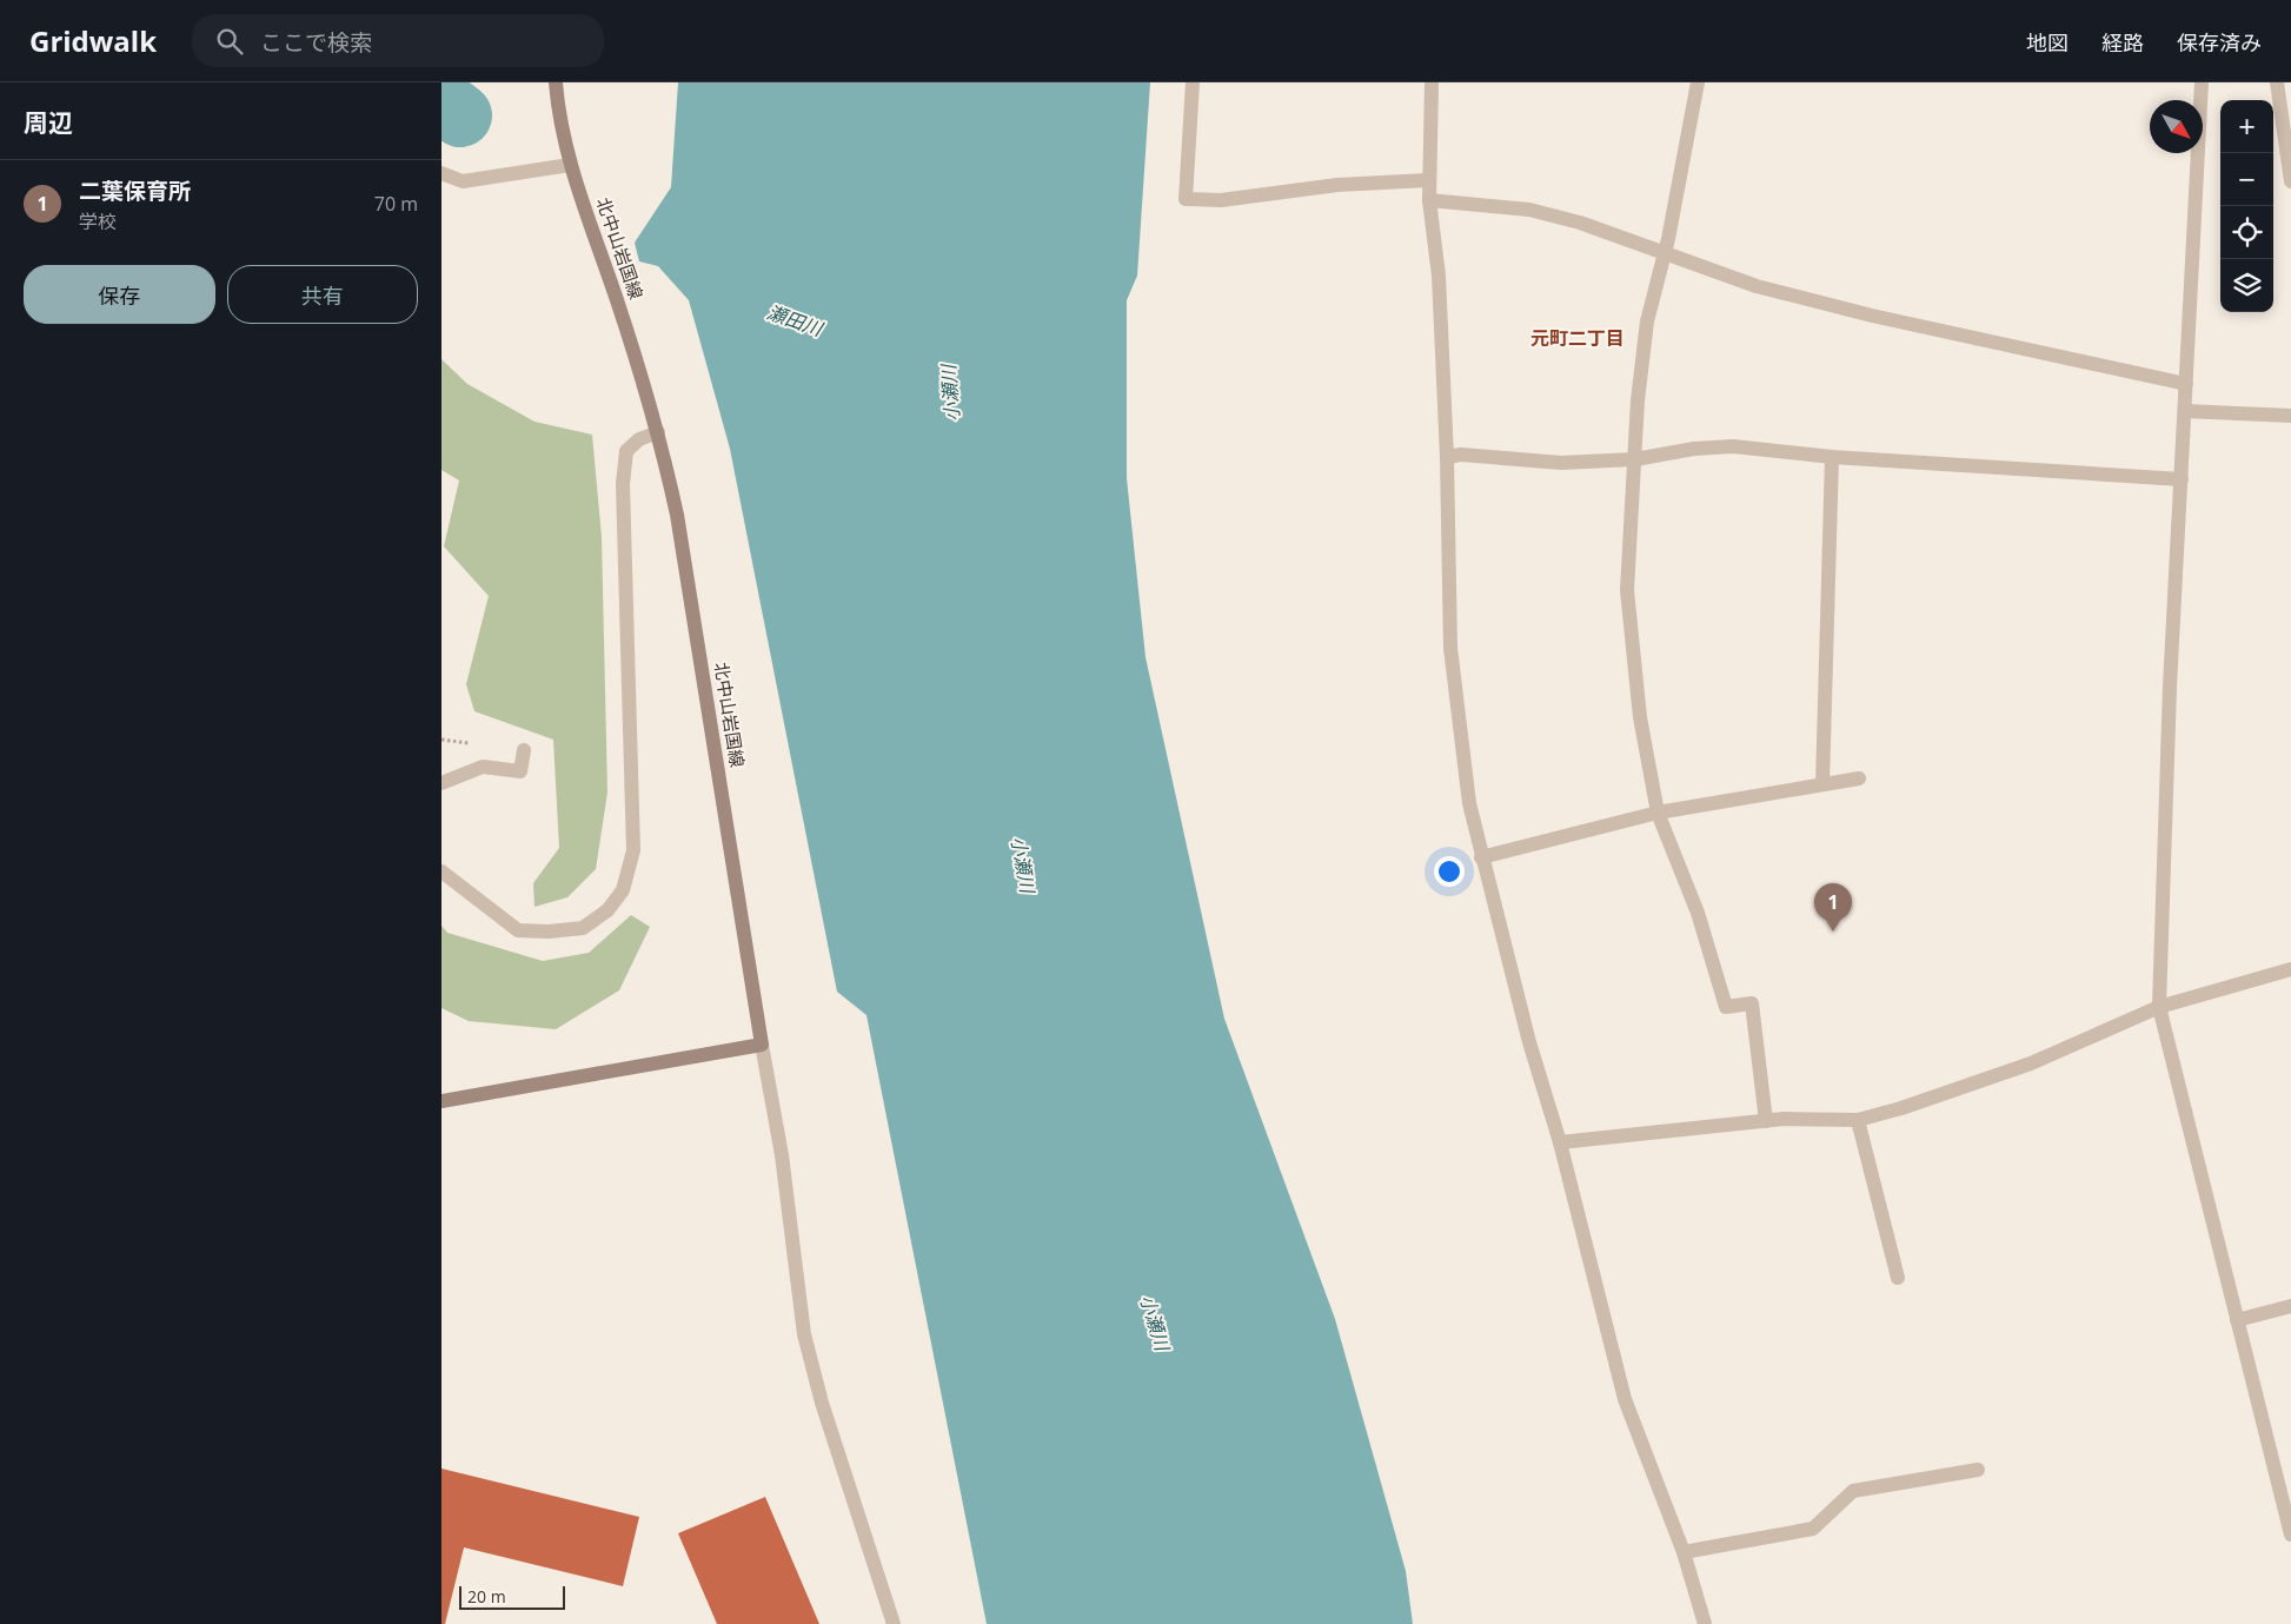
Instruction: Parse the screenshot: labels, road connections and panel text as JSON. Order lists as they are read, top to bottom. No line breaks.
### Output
{"streets":{"main road":["北中山岩国線"]},"districts":["元町二丁目"],"water":["瀬田川","小瀬川"],"scale_bar":"20 m","north":"bottom right","page":{"header":"Gridwalk","search":"ここで検索","nav":["地図","経路","保存済み"],"heading":"周辺","map_buttons":["+","−"],"list":[{"mark":"1","name":"二葉保育所","note":"学校","value":"70 m"}],"buttons":["保存","共有"],"pins":"1","scale":"20 m"}}
